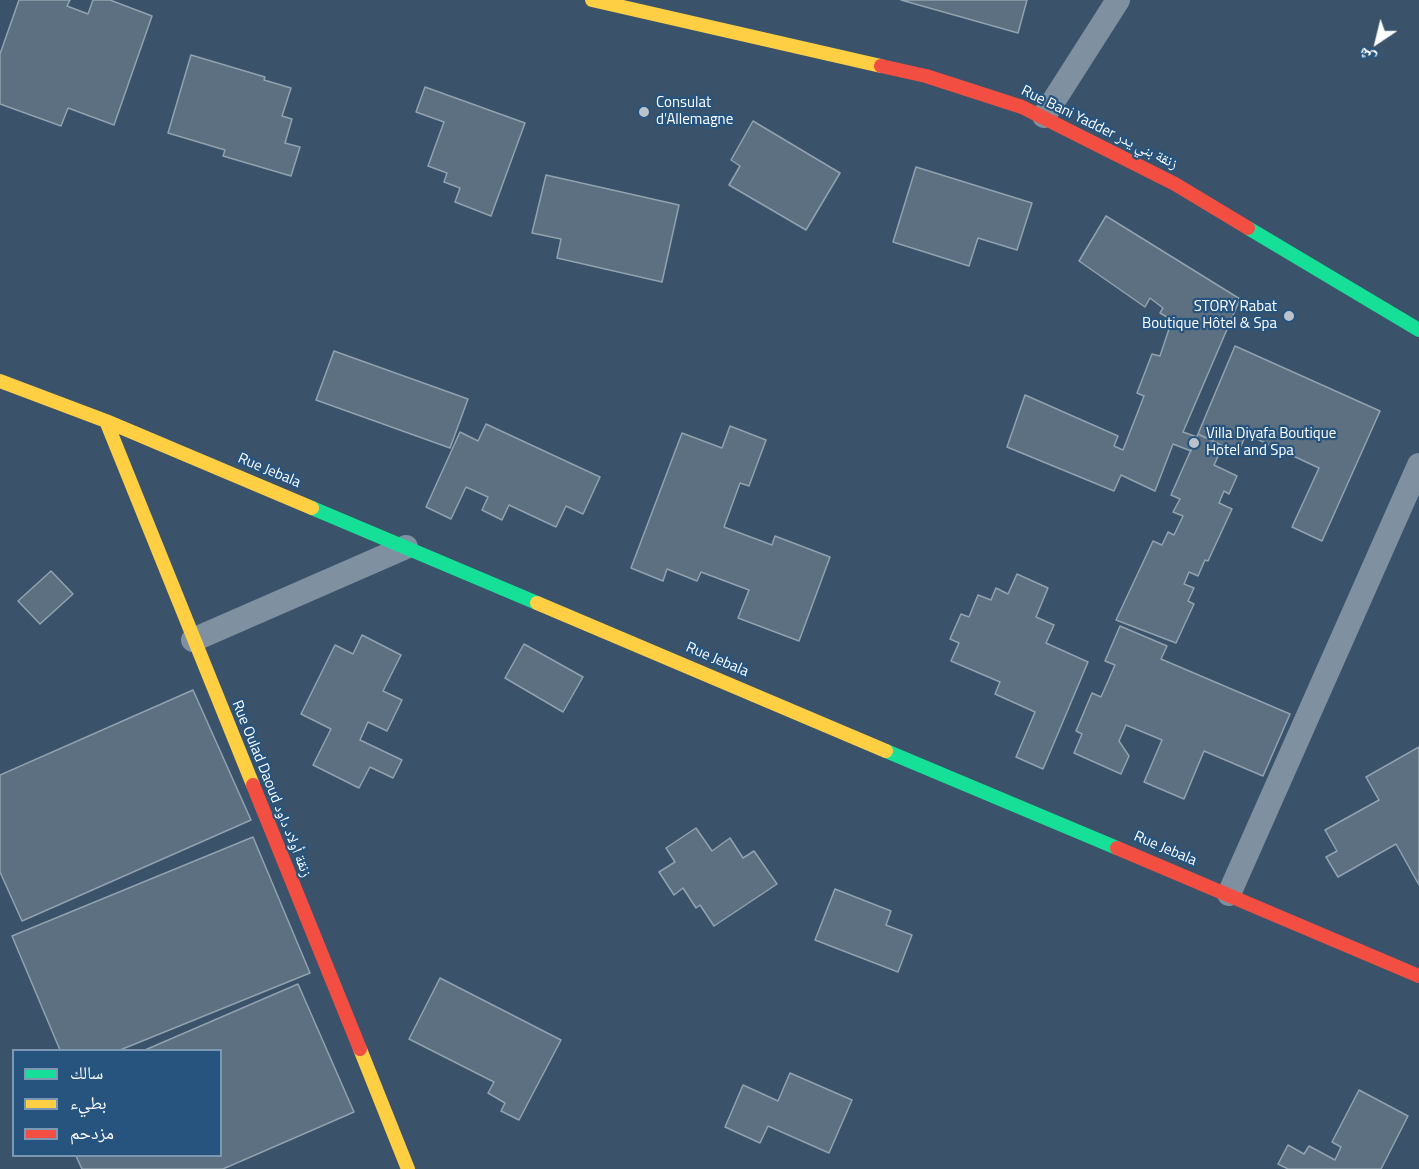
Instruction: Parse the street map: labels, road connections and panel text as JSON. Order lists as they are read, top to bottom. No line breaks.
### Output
{"streets":{"street":["Rue Bani Yadder زنقة بني يدر","Rue Jebala","Rue Oulad Daoud زنقة أولاد داود"]},"crossings":[["Rue Jebala","Rue Oulad Daoud زنقة أولاد داود"]],"places":["Consulat d'Allemagne","STORY Rabat Boutique Hôtel & Spa","Villa Diyafa Boutique Hotel and Spa"],"legend":["سالك","بطيء","مزدحم"],"north":"bottom left"}
